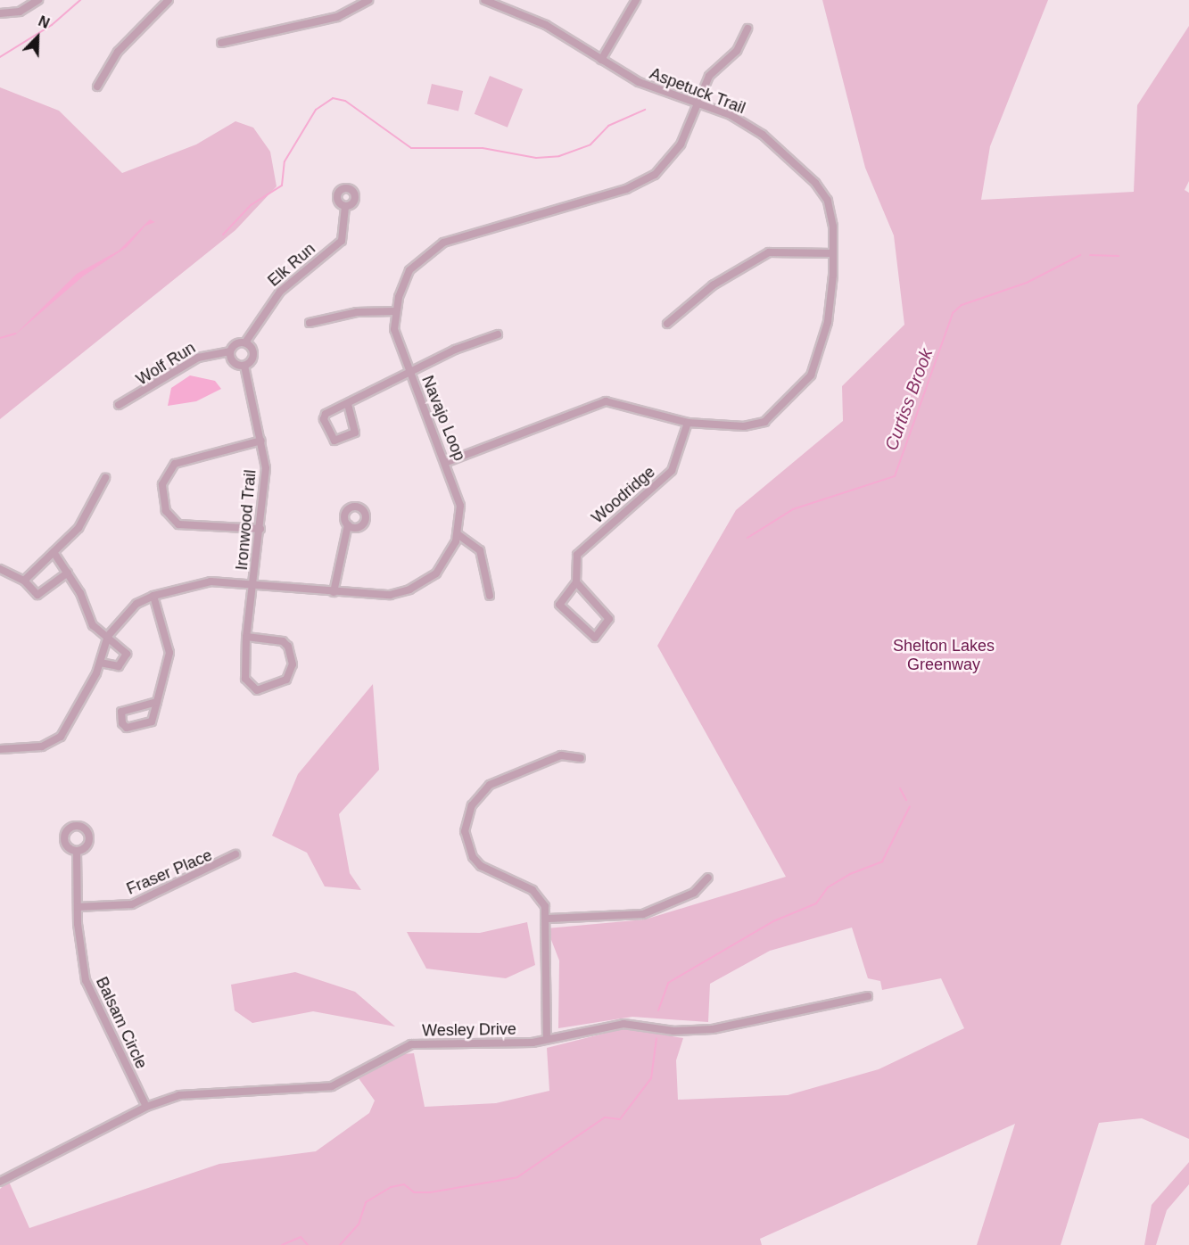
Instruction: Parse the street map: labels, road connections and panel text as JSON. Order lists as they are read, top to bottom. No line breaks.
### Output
{"streets":{"street":["Aspetuck Trail","Elk Run","Wolf Run","Navajo Loop","Woodridge","Ironwood Trail","Fraser Place","Balsam Circle","Wesley Drive"]},"crossings":[["Aspetuck Trail","Navajo Loop"],["Aspetuck Trail","Woodridge"],["Elk Run","Wolf Run"],["Elk Run","Ironwood Trail"],["Wolf Run","Ironwood Trail"],["Navajo Loop","Ironwood Trail"],["Fraser Place","Balsam Circle"],["Balsam Circle","Wesley Drive"]],"water":["Curtiss Brook"],"parks":["Shelton Lakes Greenway"],"north":"top right"}
